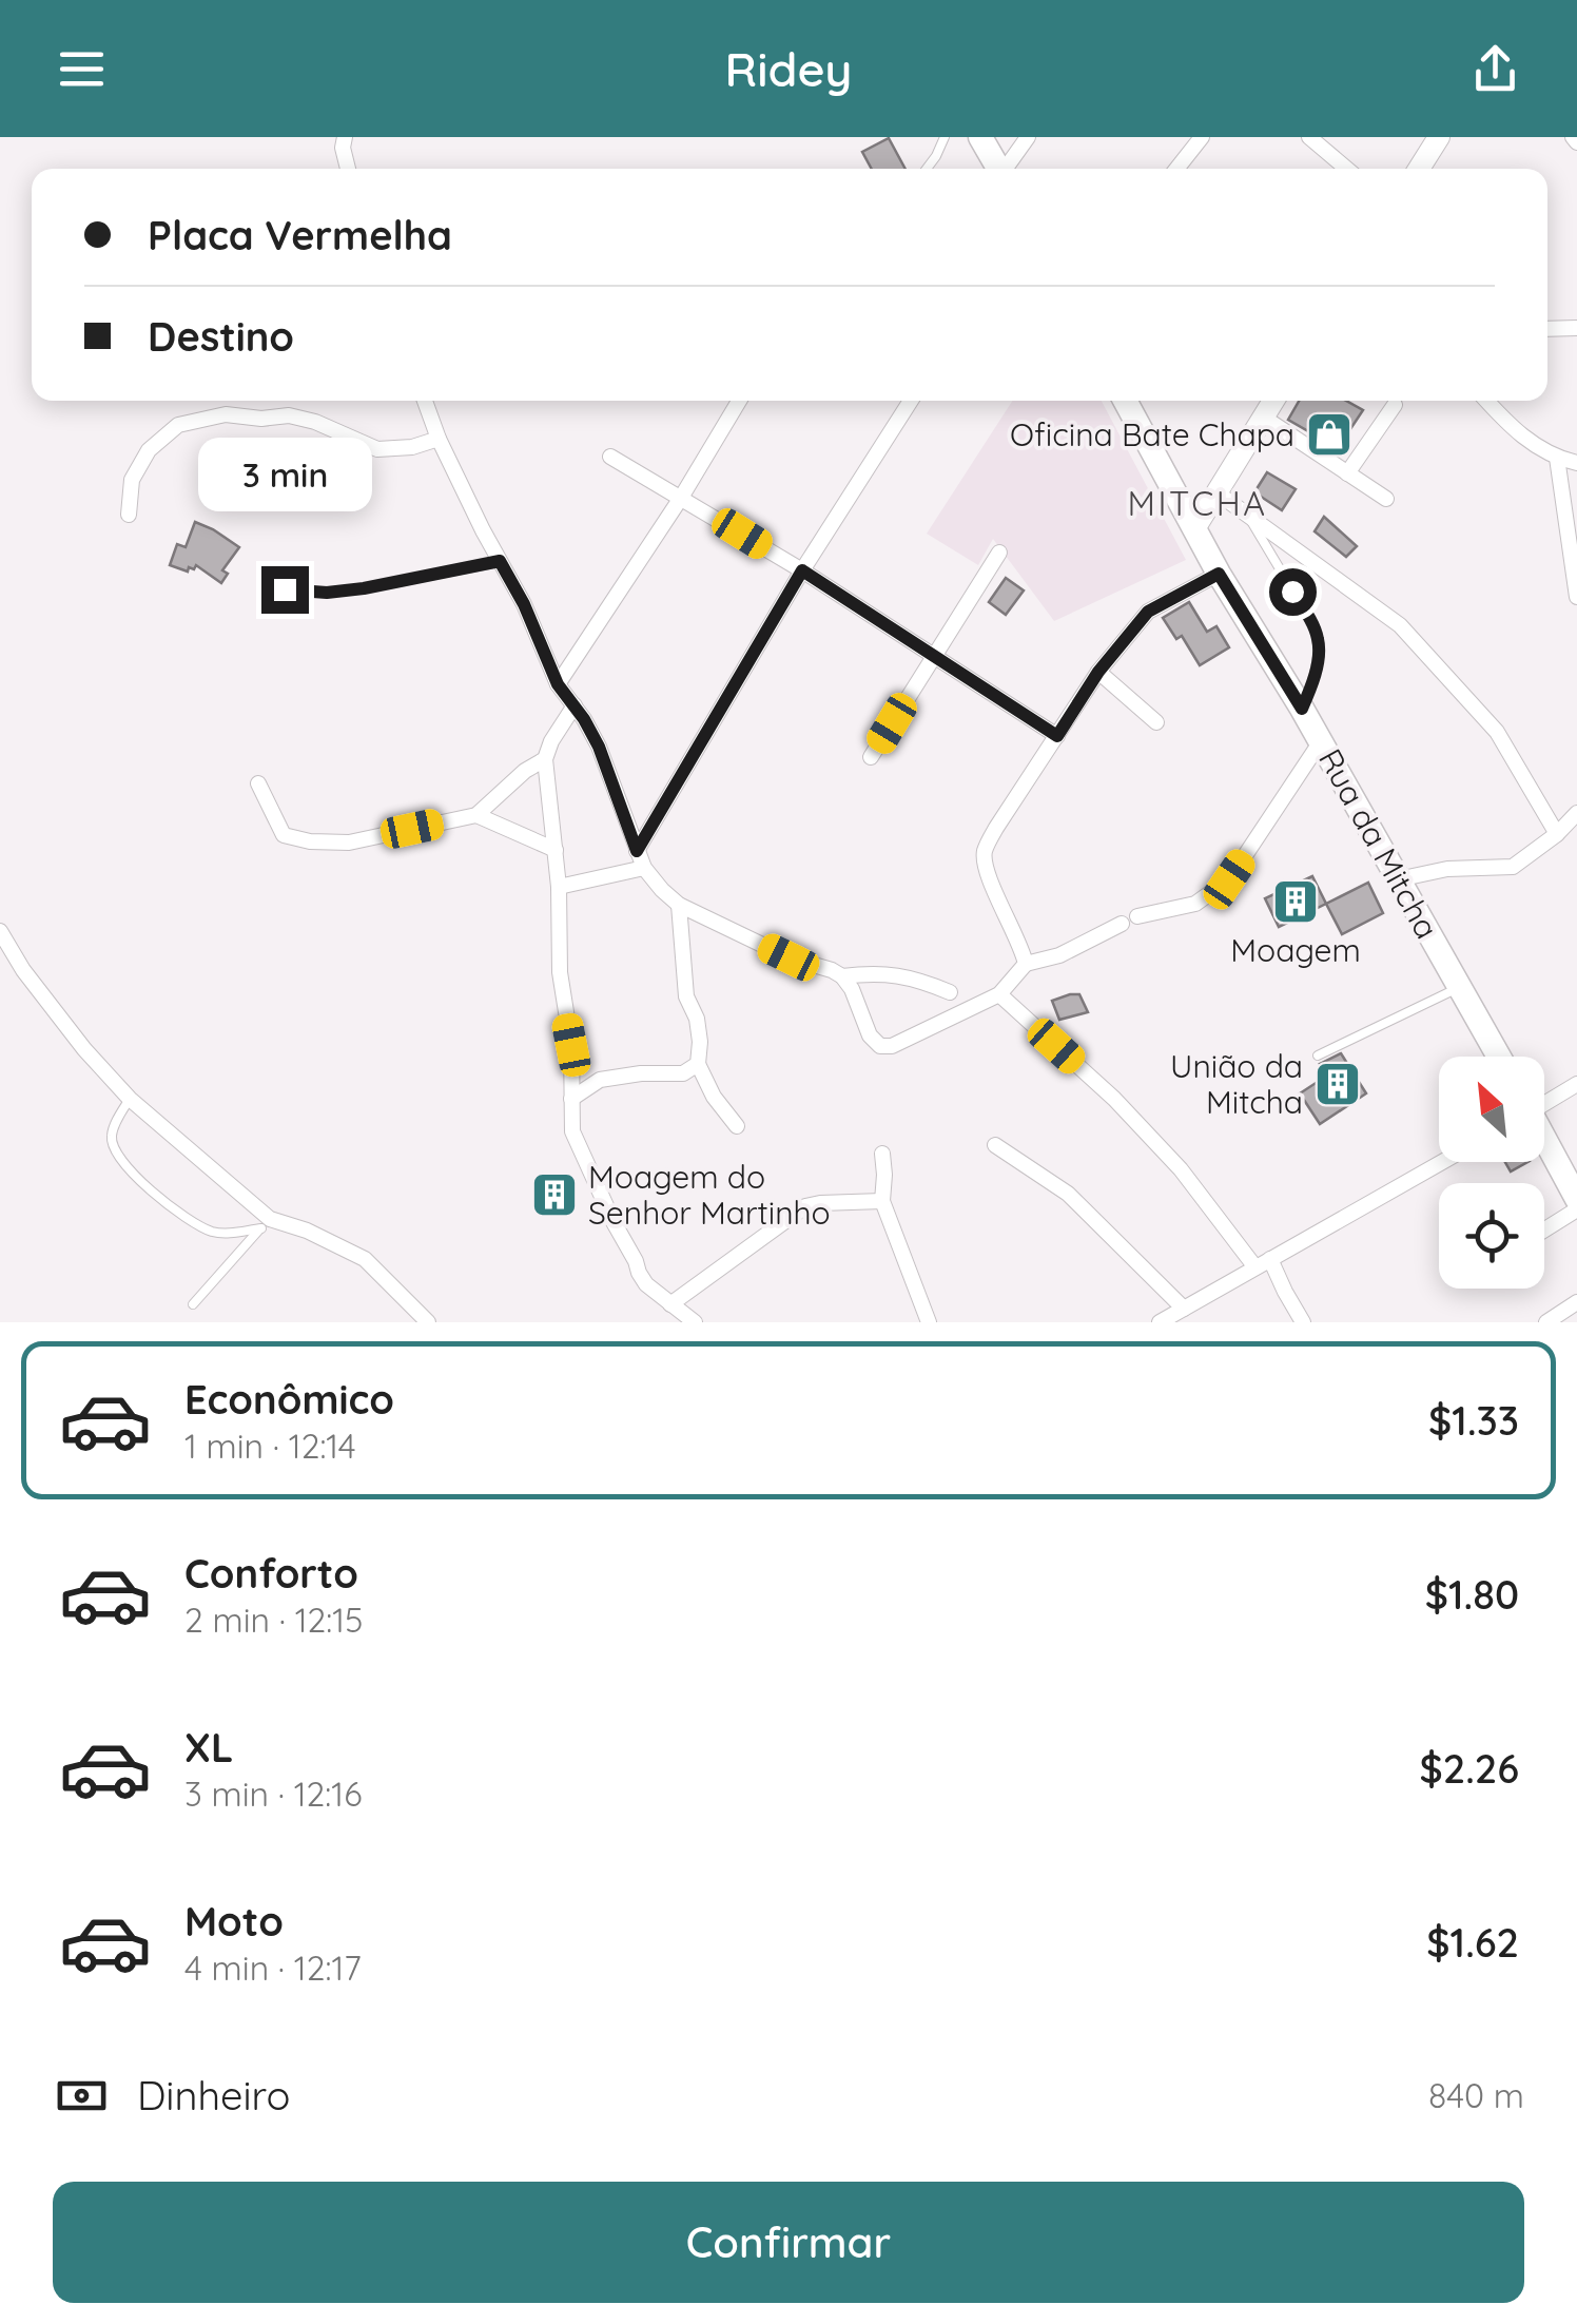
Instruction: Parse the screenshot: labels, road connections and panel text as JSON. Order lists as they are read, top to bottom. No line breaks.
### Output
{"streets":{"main road":["Rua da Mitcha"]},"districts":["MITCHA"],"places":{"shop":["Oficina Bate Chapa"],"building":["Moagem","União da Mitcha","Moagem do Senhor Martinho"]},"north":"top left","page":{"header":"Ridey","banner":["Placa Vermelha","Destino"],"bubble":"3 min","list":[{"name":"Econômico","note":"1 min · 12:14","value":"$1.33"},{"name":"Conforto","note":"2 min · 12:15","value":"$1.80"},{"name":"XL","note":"3 min · 12:16","value":"$2.26"},{"name":"Moto","note":"4 min · 12:17","value":"$1.62"}],"pay":["Dinheiro","840 m"],"buttons":"Confirmar"}}
